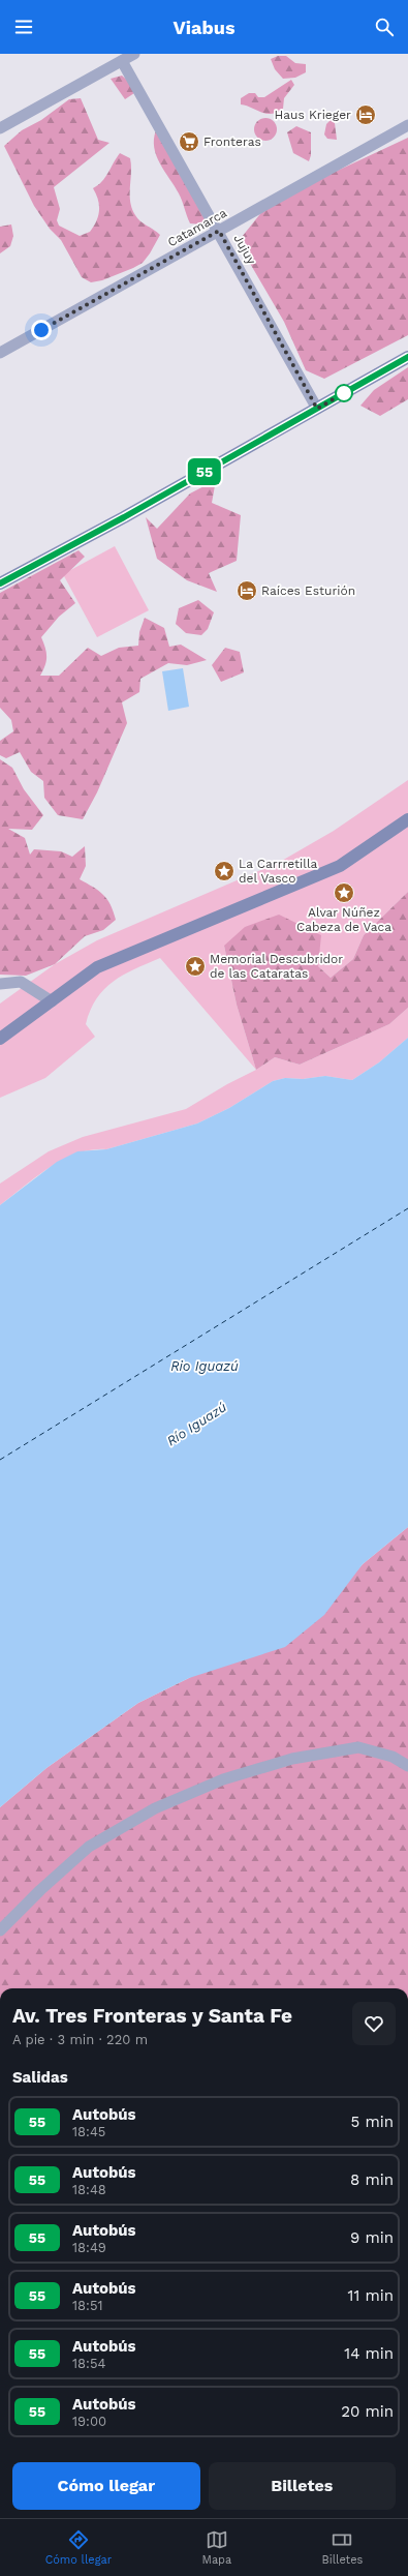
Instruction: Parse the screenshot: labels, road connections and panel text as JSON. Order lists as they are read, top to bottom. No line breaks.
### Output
{"streets":{"street":["Catamarca","Jujuy"]},"crossings":[["Catamarca","Jujuy"]],"water":["Rio Iguazú","Río Iguazú"],"places":{"hotel":["Haus Krieger","Raíces Esturión"],"supermarket":["Fronteras"],"place":["La Carrretilla del Vasco","Alvar Núñez Cabeza de Vaca","Memorial Descubridor de las Cataratas"]},"lines":["bus line 55"],"page":{"header":"Viabus","on_map":"55","heading":[["Av. Tres Fronteras y Santa Fe","A pie · 3 min · 220 m"],"Salidas"],"list":[{"mark":"55","name":"Autobús","note":"18:45","value":"5 min"},{"mark":"55","name":"Autobús","note":"18:48","value":"8 min"},{"mark":"55","name":"Autobús","note":"18:49","value":"9 min"},{"mark":"55","name":"Autobús","note":"18:51","value":"11 min"},{"mark":"55","name":"Autobús","note":"18:54","value":"14 min"},{"mark":"55","name":"Autobús","note":"19:00","value":"20 min"}],"buttons":["Cómo llegar","Billetes"],"tabs":["Cómo llegar","Mapa","Billetes"]}}
